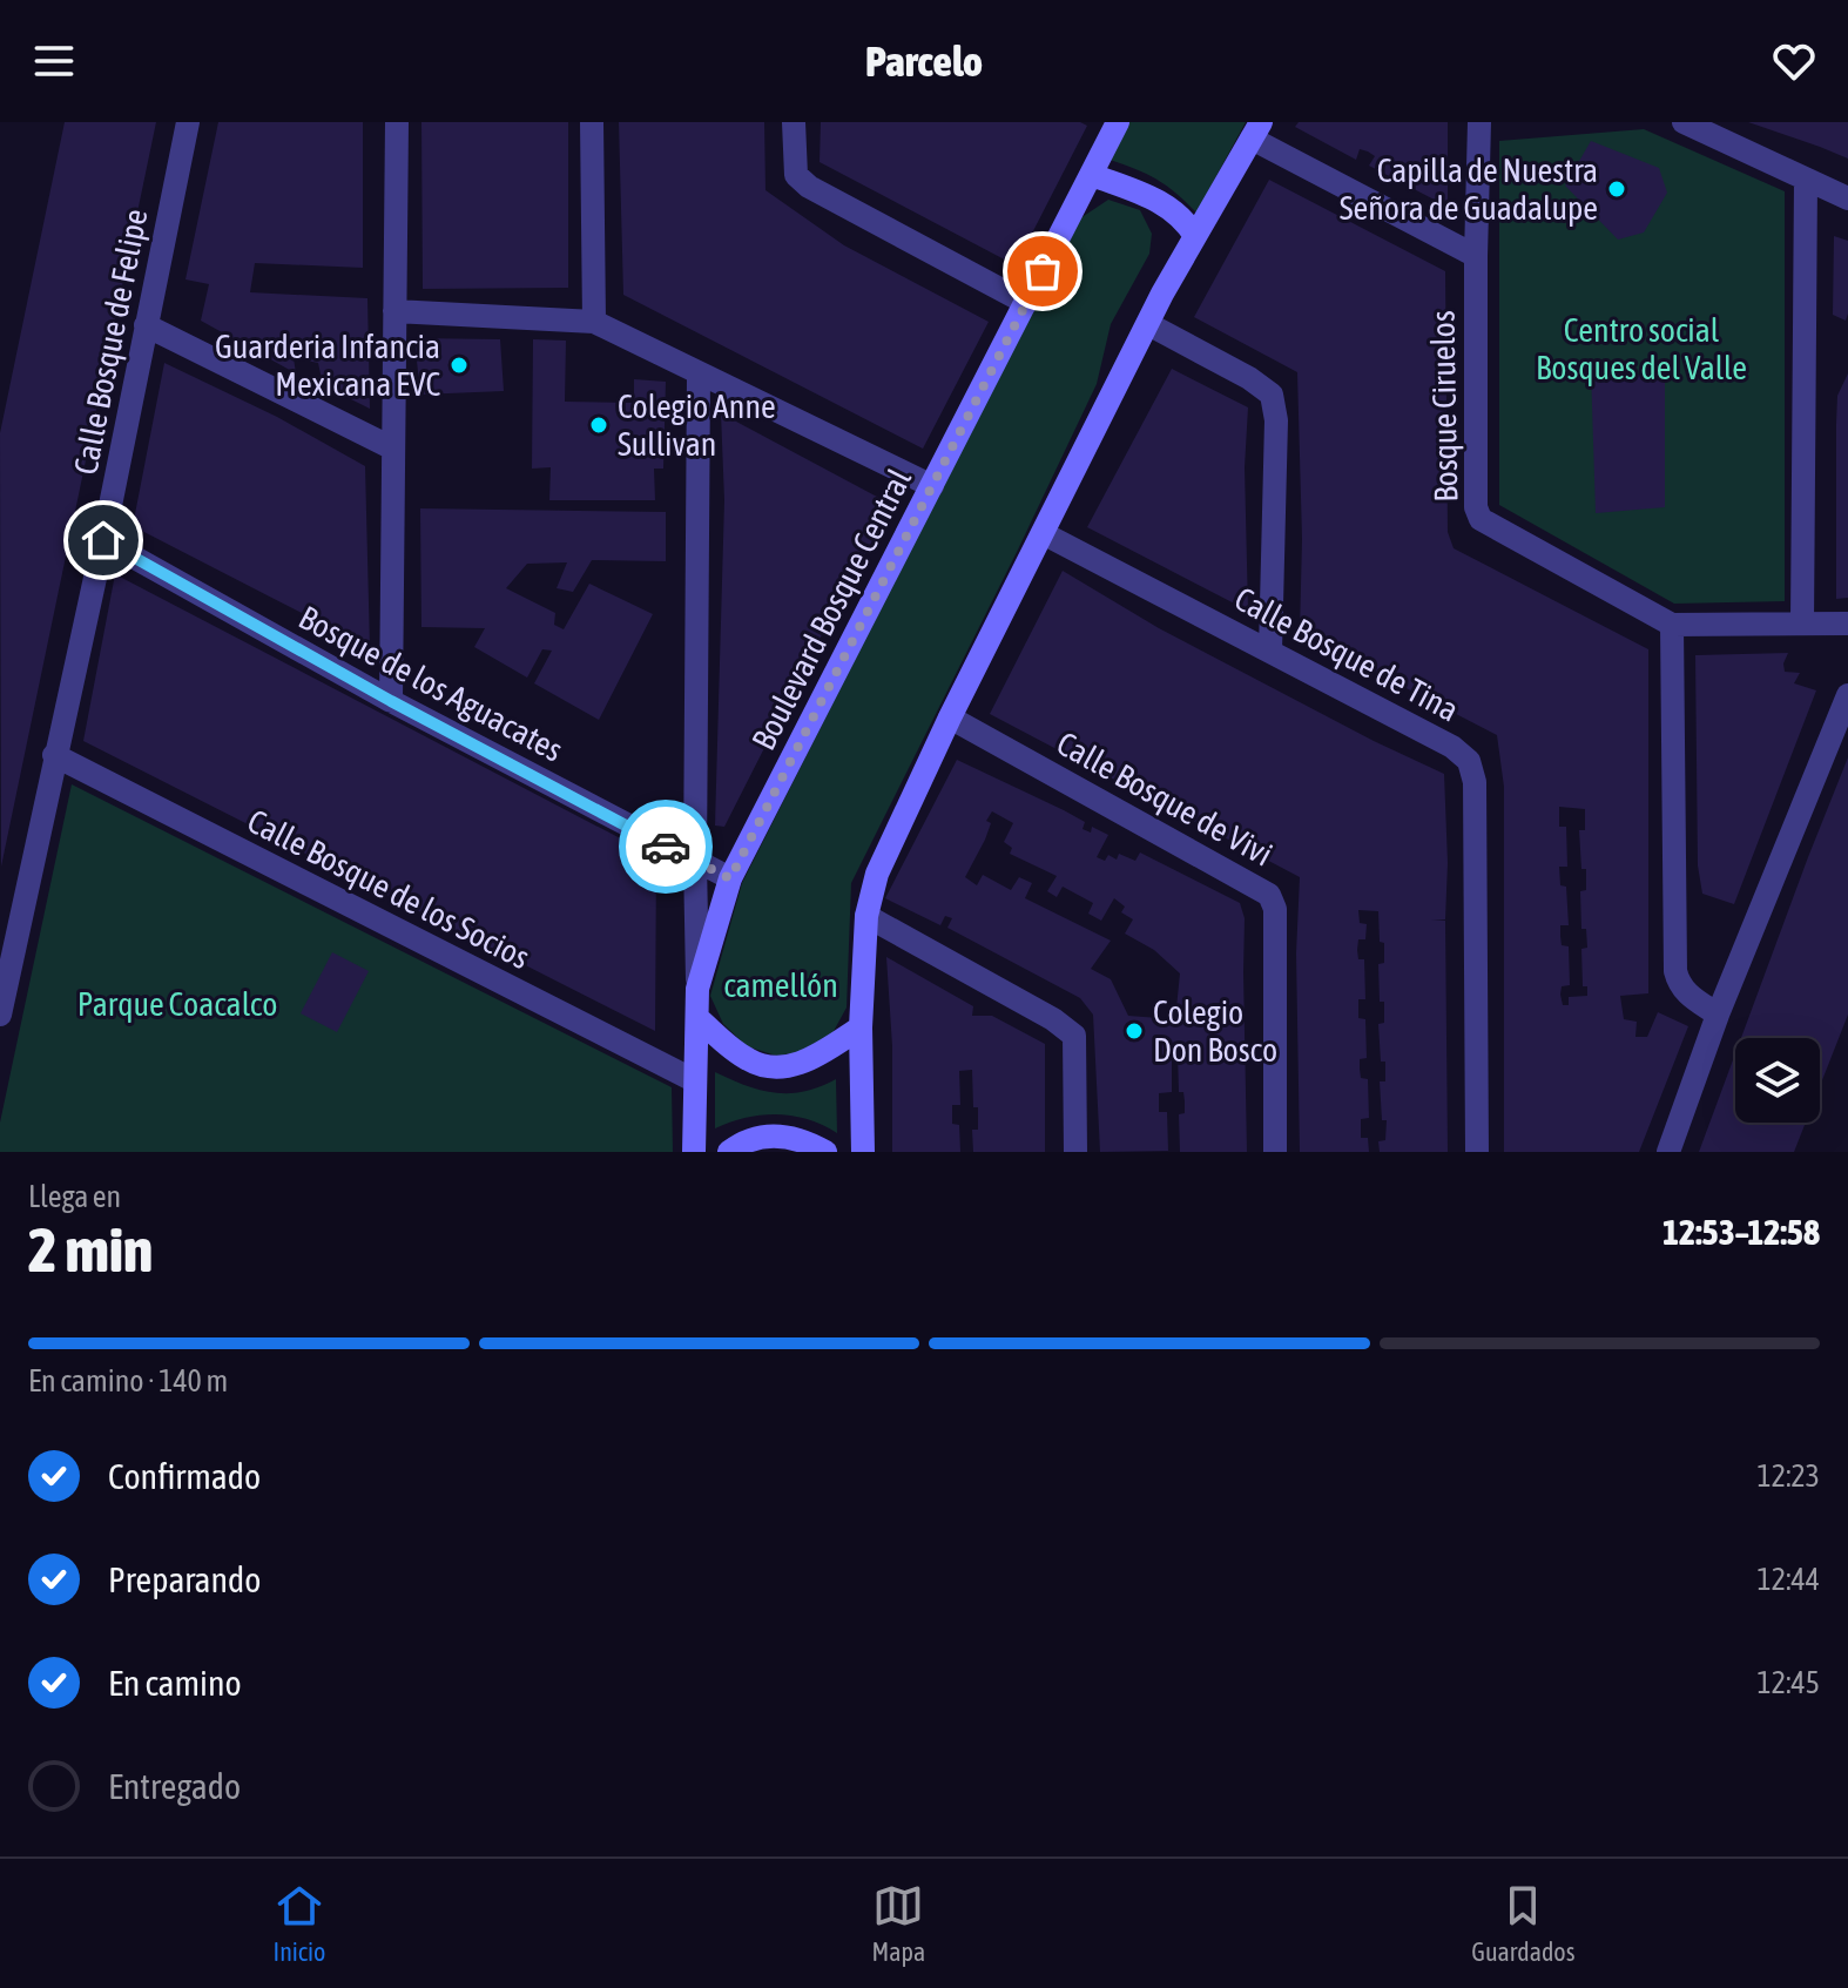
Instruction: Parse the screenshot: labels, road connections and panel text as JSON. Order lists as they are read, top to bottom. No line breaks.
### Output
{"streets":{"street":["Calle Bosque de Felipe","Bosque Ciruelos","Boulevard Bosque Central","Calle Bosque de Tina","Bosque de los Aguacates","Calle Bosque de Vivi","Calle Bosque de los Socios"]},"crossings":[["Calle Bosque de Felipe","Bosque de los Aguacates"],["Calle Bosque de Felipe","Calle Bosque de los Socios"],["Boulevard Bosque Central","Bosque de los Aguacates"],["Boulevard Bosque Central","Calle Bosque de los Socios"]],"parks":["Centro social Bosques del Valle","camellón","Parque Coacalco"],"places":["Capilla de Nuestra Señora de Guadalupe","Guarderia Infancia Mexicana EVC","Colegio Anne Sullivan","Colegio Don Bosco"],"page":{"header":"Parcelo","heading":["2 min","Llega en","12:53–12:58"],"bar":"En camino · 140 m","list":[["Confirmado","12:23"],["Preparando","12:44"],["En camino","12:45"],"Entregado"],"tabs":["Inicio","Mapa","Guardados"]}}
